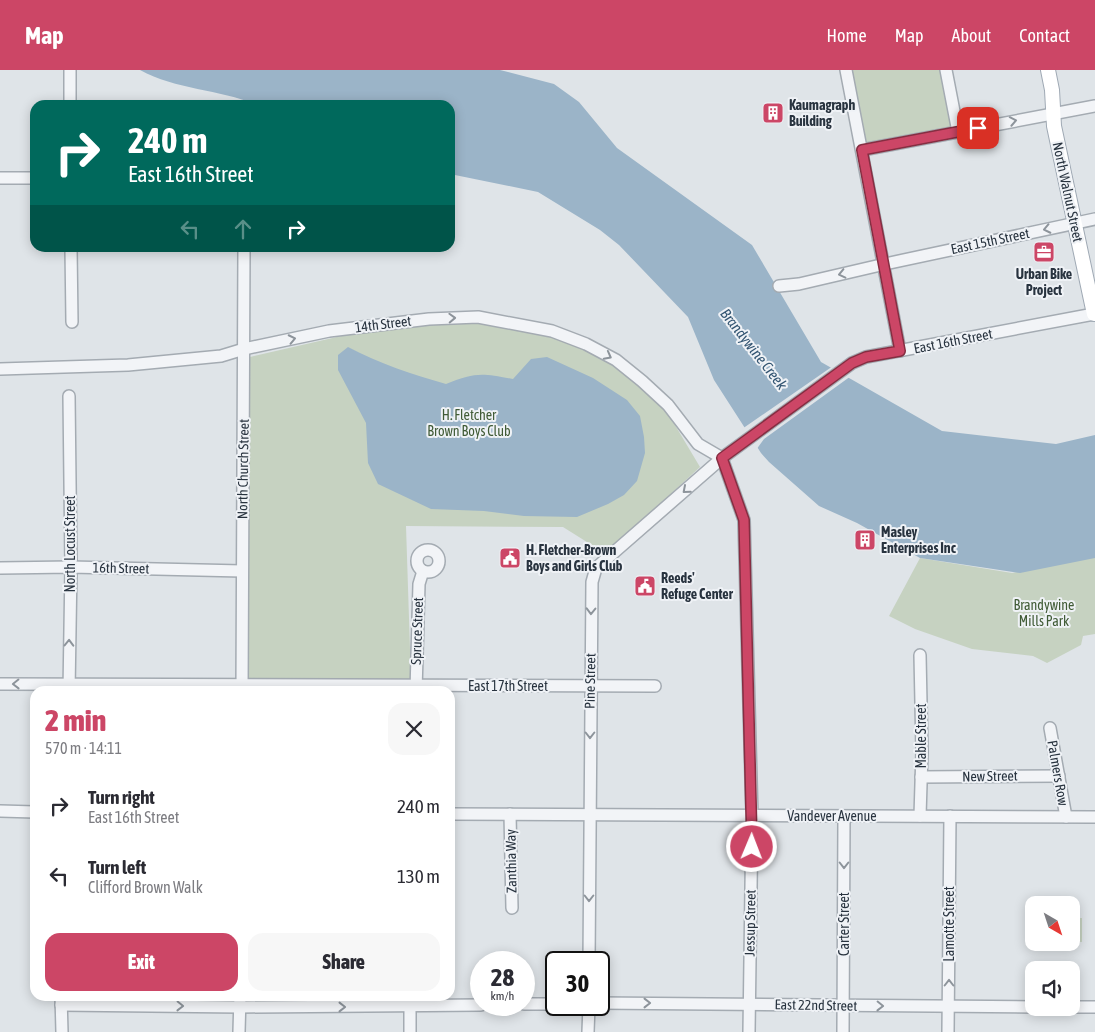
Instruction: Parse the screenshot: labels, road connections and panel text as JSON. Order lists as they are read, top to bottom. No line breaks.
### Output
{"streets":{"main road":["North Walnut Street"],"street":["East 15th Street","14th Street","East 16th Street","North Church Street","North Locust Street","16th Street","Spruce Street","Pine Street","East 17th Street","Mable Street","Palmers Row","New Street","Vandever Avenue","Zanthia Way","Jessup Street","Carter Street","Lamotte Street","East 22nd Street"]},"crossings":[["North Walnut Street","East 15th Street"],["North Walnut Street","East 16th Street"],["14th Street","East 16th Street"],["14th Street","North Church Street"],["14th Street","Pine Street"],["14th Street","Jessup Street"],["East 16th Street","Pine Street"],["East 16th Street","Jessup Street"],["North Church Street","16th Street"],["North Locust Street","16th Street"],["Pine Street","East 17th Street"],["Pine Street","Vandever Avenue"],["Pine Street","Jessup Street"],["Mable Street","New Street"],["Mable Street","Vandever Avenue"],["Palmers Row","New Street"],["Palmers Row","Vandever Avenue"],["Vandever Avenue","Zanthia Way"],["Vandever Avenue","Jessup Street"],["Vandever Avenue","Carter Street"],["Vandever Avenue","Lamotte Street"],["Jessup Street","East 22nd Street"],["Carter Street","East 22nd Street"],["Lamotte Street","East 22nd Street"]],"one_way":["East 15th Street","14th Street","North Locust Street","Pine Street","Carter Street","Lamotte Street","East 22nd Street"],"water":["Brandywine Creek"],"parks":["H. Fletcher Brown Boys Club","Brandywine Mills Park"],"places":{"building":["Kaumagraph Building","Masley Enterprises Inc"],"office":["Urban Bike Project"],"public building":["H. Fletcher-Brown Boys and Girls Club","Reeds' Refuge Center"]},"north":"bottom right","page":{"header":"Map","nav":["Home","Map","About","Contact"],"turn":["240 m","East 16th Street"],"heading":["2 min","570 m · 14:11"],"list":[{"name":"Turn right","note":"East 16th Street","value":"240 m"},{"name":"Turn left","note":"Clifford Brown Walk","value":"130 m"}],"buttons":["Exit","Share"],"speed":"28 km/h","limit":"30"}}
